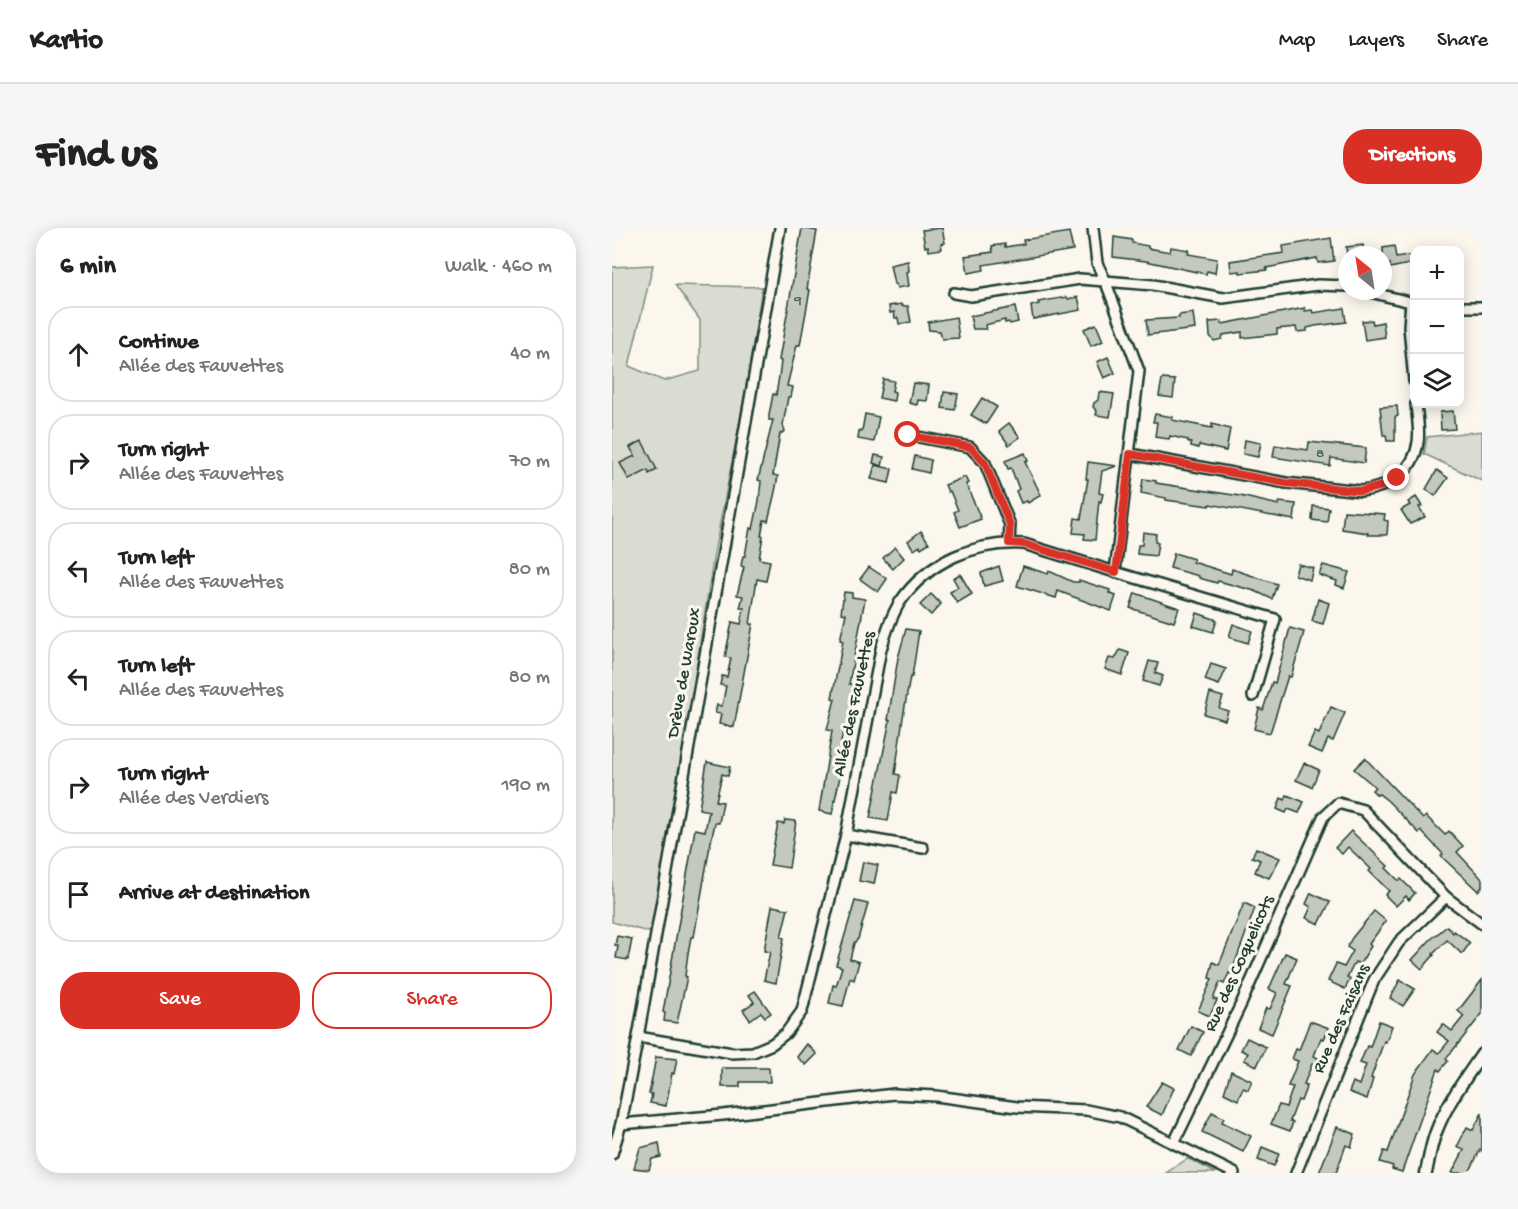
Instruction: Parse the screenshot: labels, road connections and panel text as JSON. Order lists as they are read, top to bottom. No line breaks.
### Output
{"streets":{"street":["Drève de Waroux","Allée des Fauvettes","Rue des Coquelicots","Rue des Faisans"]},"crossings":[["Drève de Waroux","Allée des Fauvettes"],["Rue des Coquelicots","Rue des Faisans"]],"house_numbers":["9","8"],"north":"top left","page":{"header":"Kartio","nav":["Map","Layers","Share"],"buttons":["Directions",["Save","Share"]],"title":"Find us","heading":["6 min","Walk · 460 m"],"map_buttons":["+","−"],"list":[["Continue","Allée des Fauvettes","40 m"],["Turn right","Allée des Fauvettes","70 m"],["Turn left","Allée des Fauvettes","80 m"],["Turn left","Allée des Fauvettes","80 m"],["Turn right","Allée des Verdiers","190 m"],"Arrive at destination"]}}
